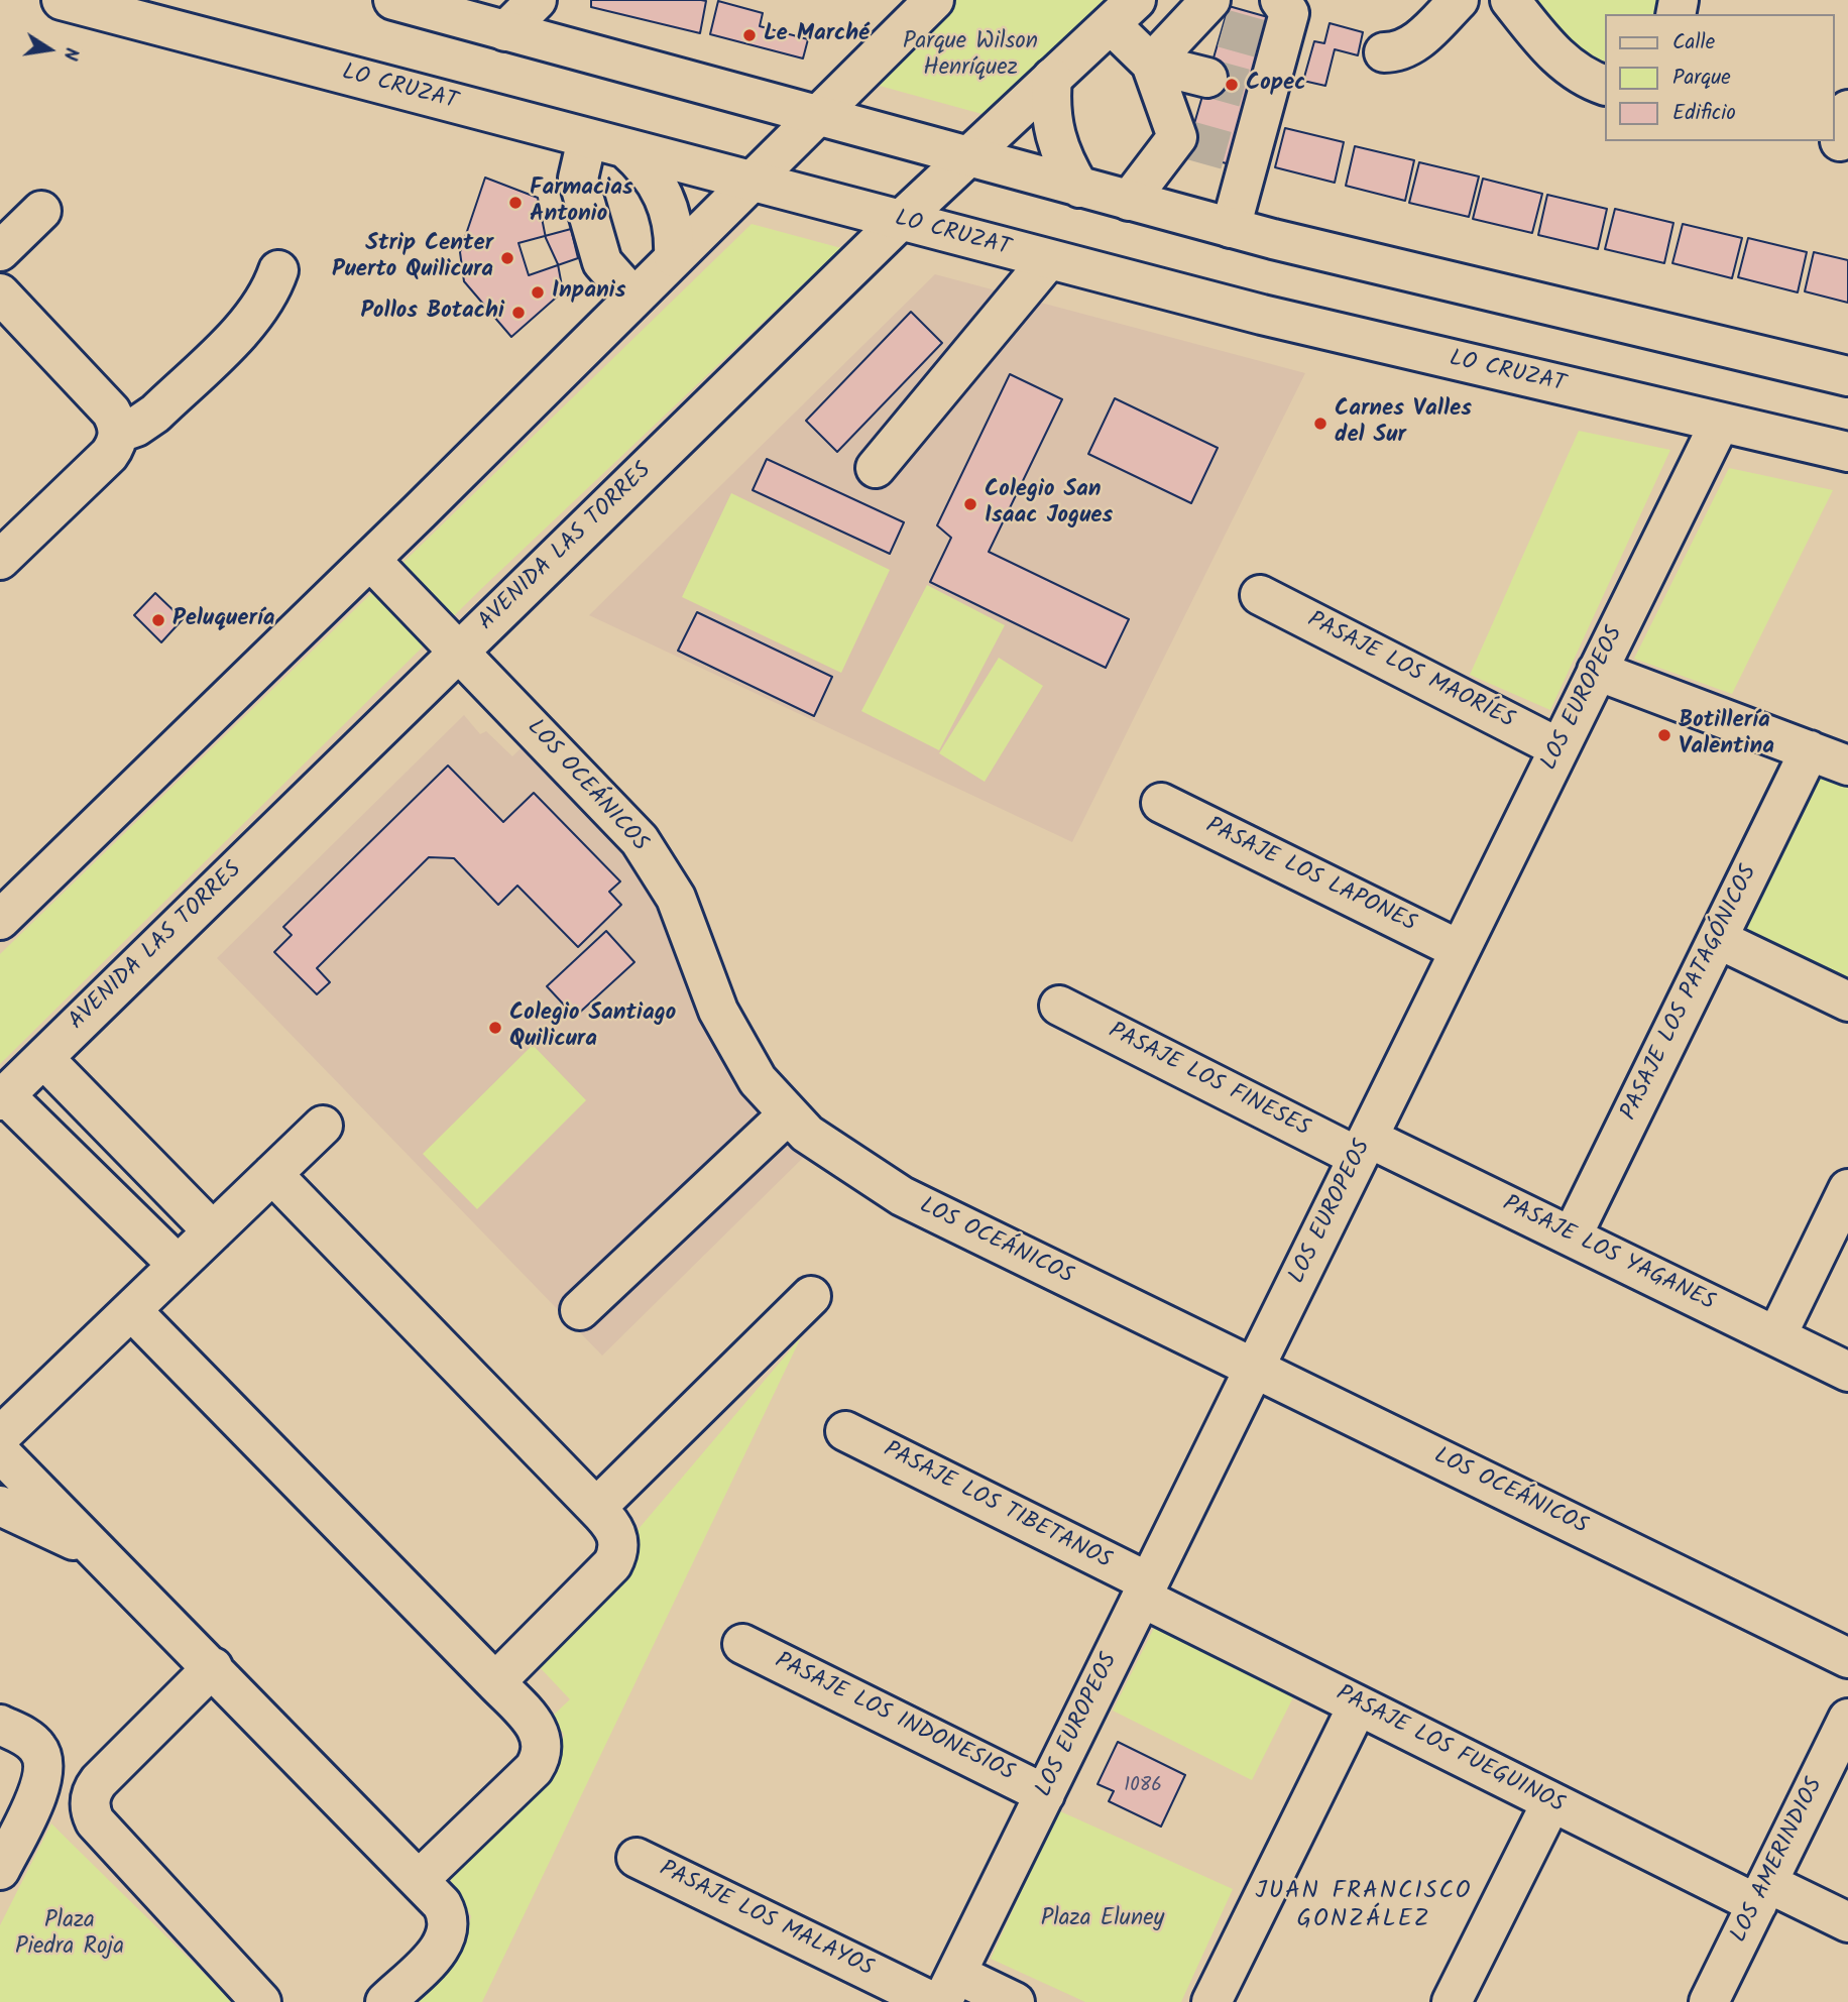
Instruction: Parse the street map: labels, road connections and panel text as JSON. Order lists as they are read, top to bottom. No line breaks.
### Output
{"streets":{"street":["LO CRUZAT","AVENIDA LAS TORRES","PASAJE LOS MAORÍES","LOS EUROPEOS","LOS OCEÁNICOS","PASAJE LOS LAPONES","PASAJE LOS PATAGÓNICOS","PASAJE LOS FINESES","PASAJE LOS YAGANES","PASAJE LOS TIBETANOS","PASAJE LOS INDONESIOS","PASAJE LOS FUEGUINOS","LOS AMERINDIOS","PASAJE LOS MALAYOS"]},"crossings":[["LO CRUZAT","AVENIDA LAS TORRES"],["LO CRUZAT","LOS EUROPEOS"],["AVENIDA LAS TORRES","LOS OCEÁNICOS"],["PASAJE LOS MAORÍES","LOS EUROPEOS"],["LOS EUROPEOS","LOS OCEÁNICOS"],["LOS EUROPEOS","PASAJE LOS LAPONES"],["LOS EUROPEOS","PASAJE LOS FINESES"],["LOS EUROPEOS","PASAJE LOS YAGANES"],["LOS EUROPEOS","PASAJE LOS TIBETANOS"],["LOS EUROPEOS","PASAJE LOS INDONESIOS"],["LOS EUROPEOS","PASAJE LOS FUEGUINOS"],["LOS EUROPEOS","PASAJE LOS MALAYOS"],["PASAJE LOS PATAGÓNICOS","PASAJE LOS YAGANES"],["PASAJE LOS FINESES","PASAJE LOS YAGANES"],["PASAJE LOS TIBETANOS","PASAJE LOS FUEGUINOS"],["PASAJE LOS FUEGUINOS","LOS AMERINDIOS"]],"districts":["JUAN FRANCISCO GONZÁLEZ"],"parks":["Parque Wilson Henríquez","Plaza Eluney","Plaza Piedra Roja"],"places":["Le Marché","Copec","Farmacias Antonio","Strip Center Puerto Quilicura","Inpanis","Pollos Botachi","Carnes Valles del Sur","Colegio San Isaac Jogues","Peluquería","Botillería Valentina","Colegio Santiago Quilicura"],"house_numbers":["1086"],"legend":["Calle","Parque","Edificio"],"north":"right"}
